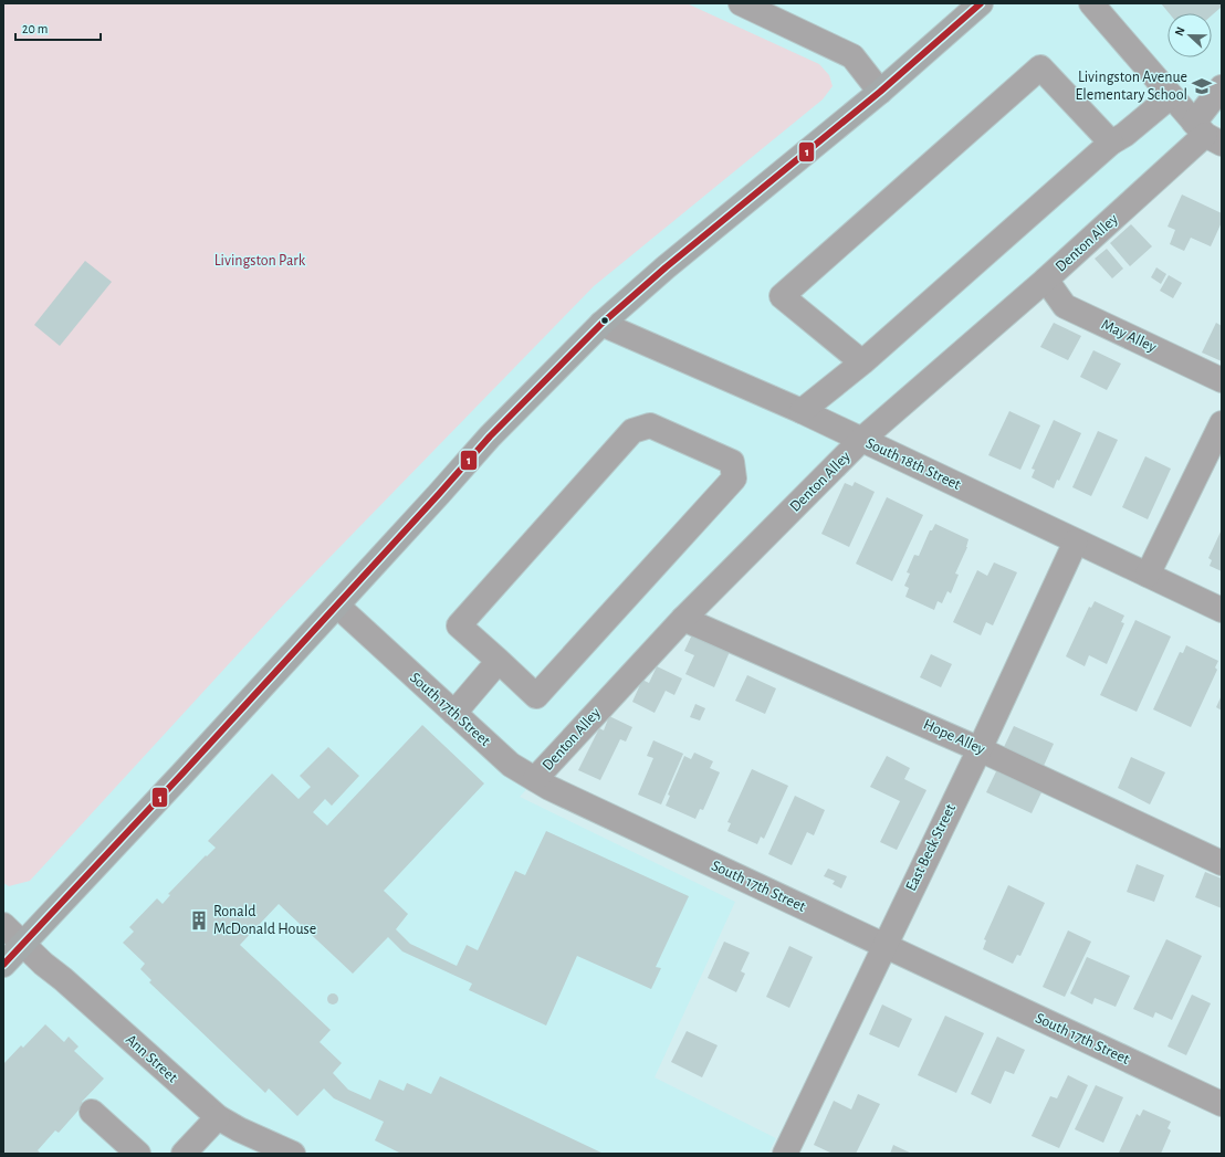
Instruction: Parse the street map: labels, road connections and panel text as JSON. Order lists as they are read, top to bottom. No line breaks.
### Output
{"streets":{"street":["Denton Alley","May Alley","South 18th Street","South 17th Street","Hope Alley","East Beck Street","Ann Street"]},"crossings":[["Denton Alley","May Alley"],["Denton Alley","South 18th Street"],["Denton Alley","South 17th Street"],["Denton Alley","Hope Alley"],["South 18th Street","East Beck Street"],["South 17th Street","East Beck Street"],["Hope Alley","East Beck Street"]],"parks":["Livingston Park"],"places":{"school or university":["Livingston Avenue Elementary School"],"building":["Ronald McDonald House"]},"lines":["transit line 1"],"scale_bar":"20 m","north":"left"}
